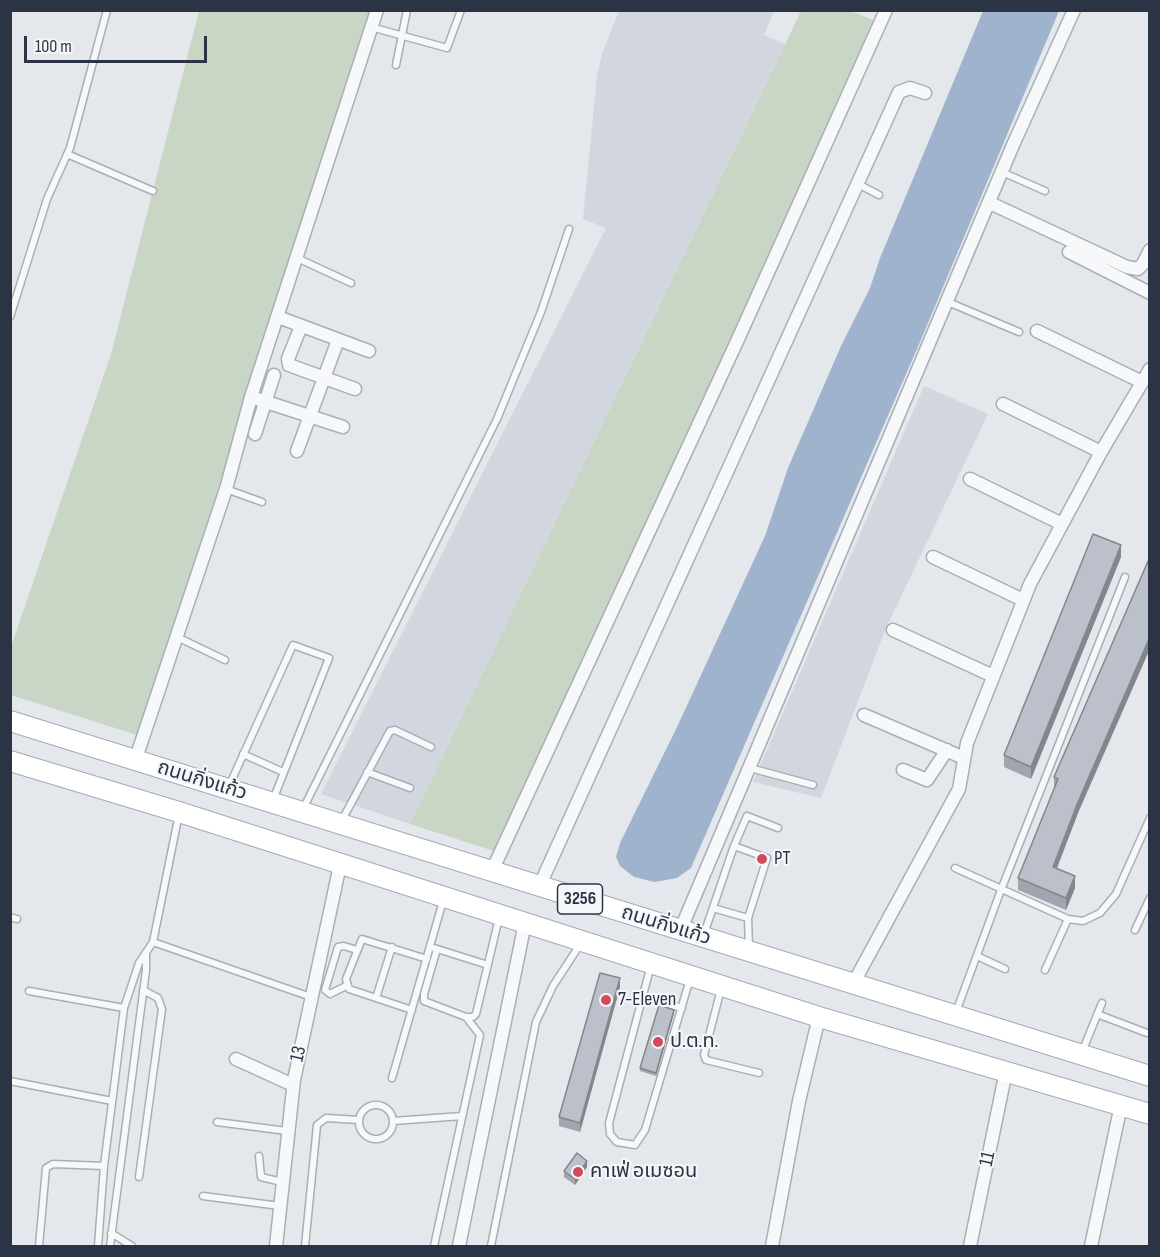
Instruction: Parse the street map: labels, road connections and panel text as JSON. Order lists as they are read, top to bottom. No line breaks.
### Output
{"streets":{"main road":["ถนนกิ่งแก้ว","3256"],"street":["13","11"]},"crossings":[["ถนนกิ่งแก้ว","13"],["ถนนกิ่งแก้ว","11"]],"places":["PT","7-Eleven","ป.ต.ท.","คาเฟ่ อเมซอน"],"scale_bar":"100 m"}
